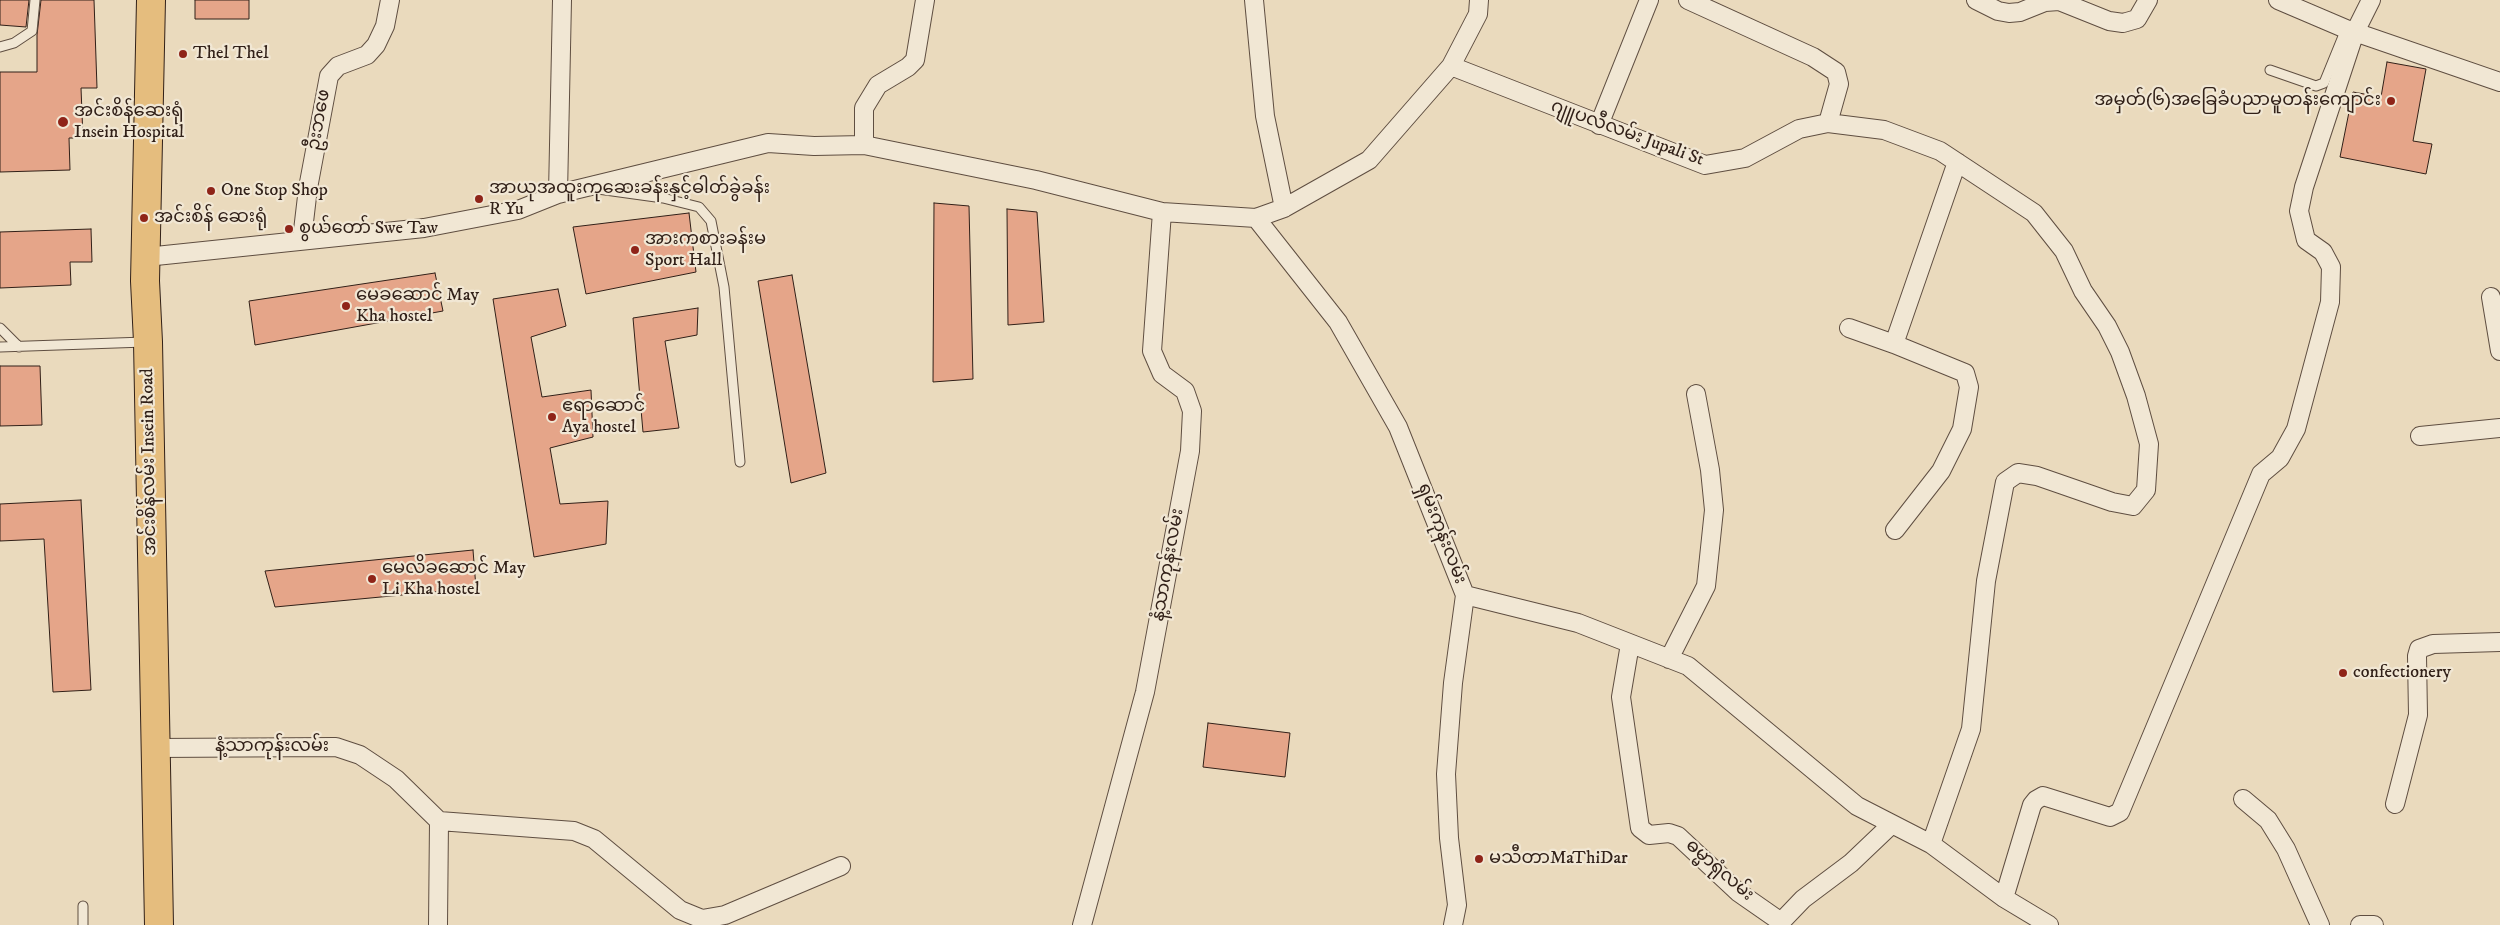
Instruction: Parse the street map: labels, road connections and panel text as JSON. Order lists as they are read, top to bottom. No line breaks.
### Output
{"streets":{"main road":["အင်းစိန်လမ်း Insein Road"],"street":["ဦးဘဖေ","ဂျူပလီလမ်း Jupali St","ရှမ်းကုန်းလမ်း","နံ့သာကုန်းလမ်း","ဓမ္မာရုံလမ်း"]},"crossings":[["အင်းစိန်လမ်း Insein Road","နံ့သာကုန်းလမ်း"]],"places":["Thel Thel","အမှတ်(၆)အခြေခံပညာမူတန်းကျောင်း","အင်းစိန်ဆေးရုံ Insein Hospital","One Stop Shop","အာယုအထူးကုဆေးခန်းနှင့်ဓါတ်ခွဲခန်း R Yu","အင်းစိန် ဆေးရုံ","စွယ်တော် Swe Taw","အားကစားခန်းမ Sport Hall","မေခဆောင် May Kha hostel","ဧရာဆောင် Aya hostel","မေလိခဆောင် May Li Kha hostel","confectionery","မသီတာMaThiDar"]}
